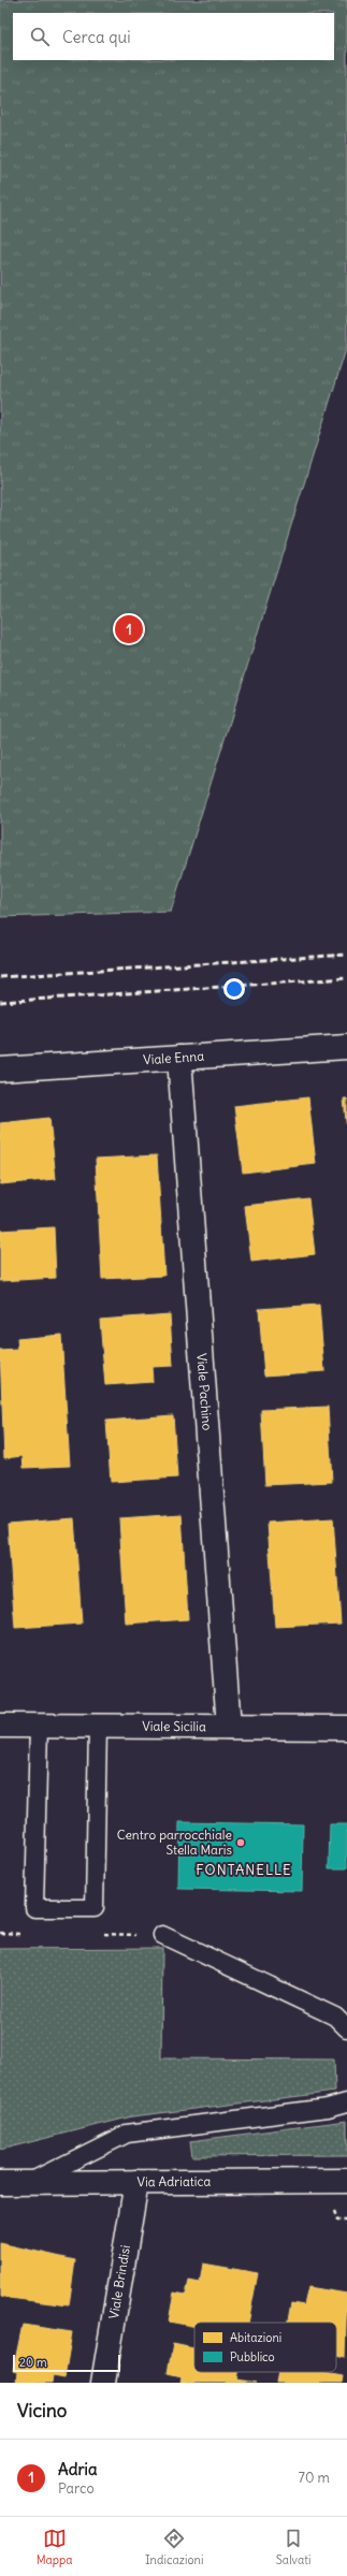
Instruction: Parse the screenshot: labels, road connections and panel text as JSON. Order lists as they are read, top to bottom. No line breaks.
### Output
{"streets":{"street":["Viale Enna","Viale Pachino","Viale Sicilia","Via Adriatica","Viale Brindisi"]},"crossings":[["Viale Enna","Viale Pachino"],["Viale Pachino","Viale Sicilia"],["Via Adriatica","Viale Brindisi"]],"districts":["FONTANELLE"],"places":["Centro parrocchiale Stella Maris"],"legend":["Abitazioni","Pubblico"],"scale_bar":"20 m","page":{"search":"Cerca qui","pins":"1","scale":"20 m","heading":"Vicino","list":[{"mark":"1","name":"Adria","note":"Parco","value":"70 m"}],"nav":["Mappa","Indicazioni","Salvati"]}}
